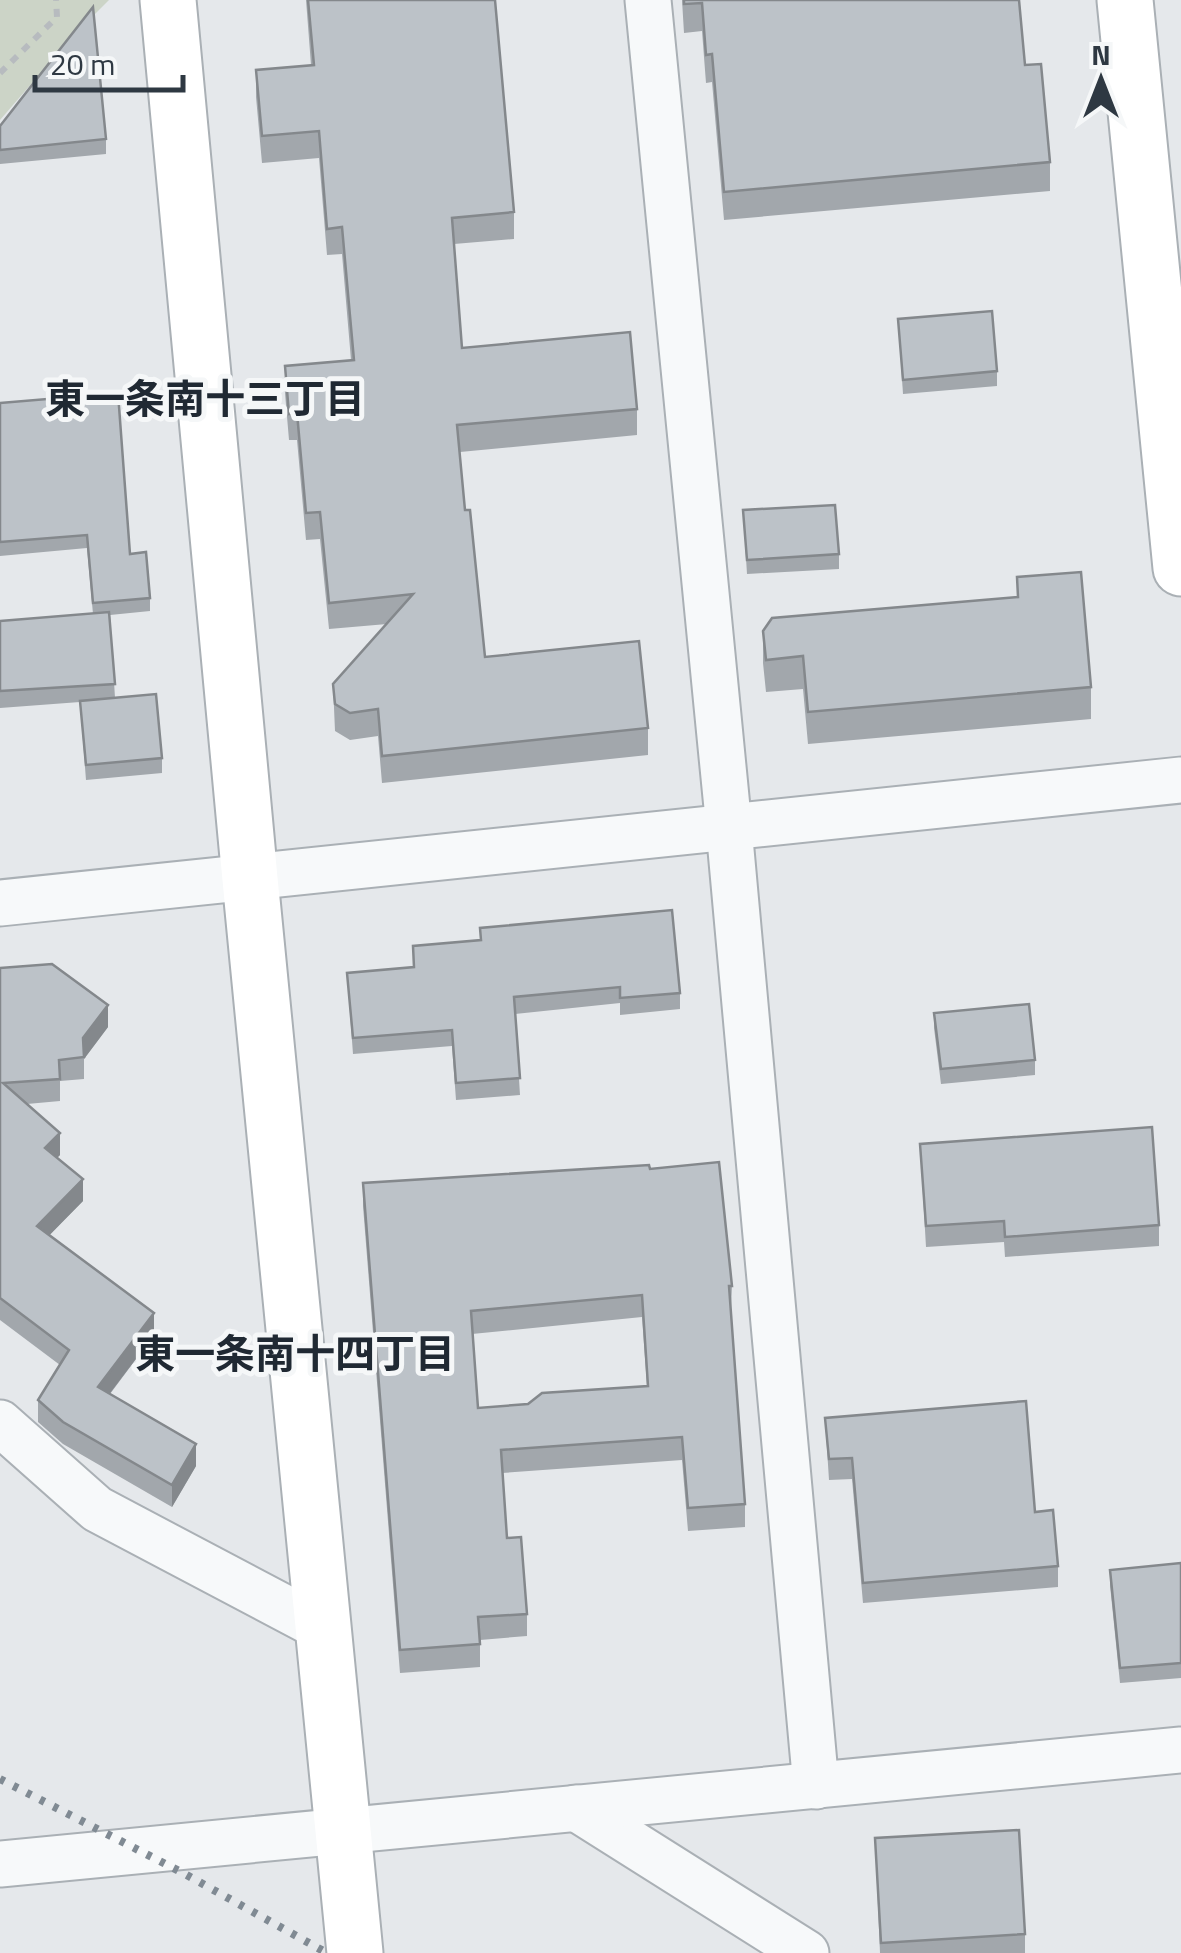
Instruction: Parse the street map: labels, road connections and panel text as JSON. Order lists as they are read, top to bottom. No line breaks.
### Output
{"districts":["東一条南十三丁目","東一条南十四丁目"],"scale_bar":"20 m","north":"top"}
